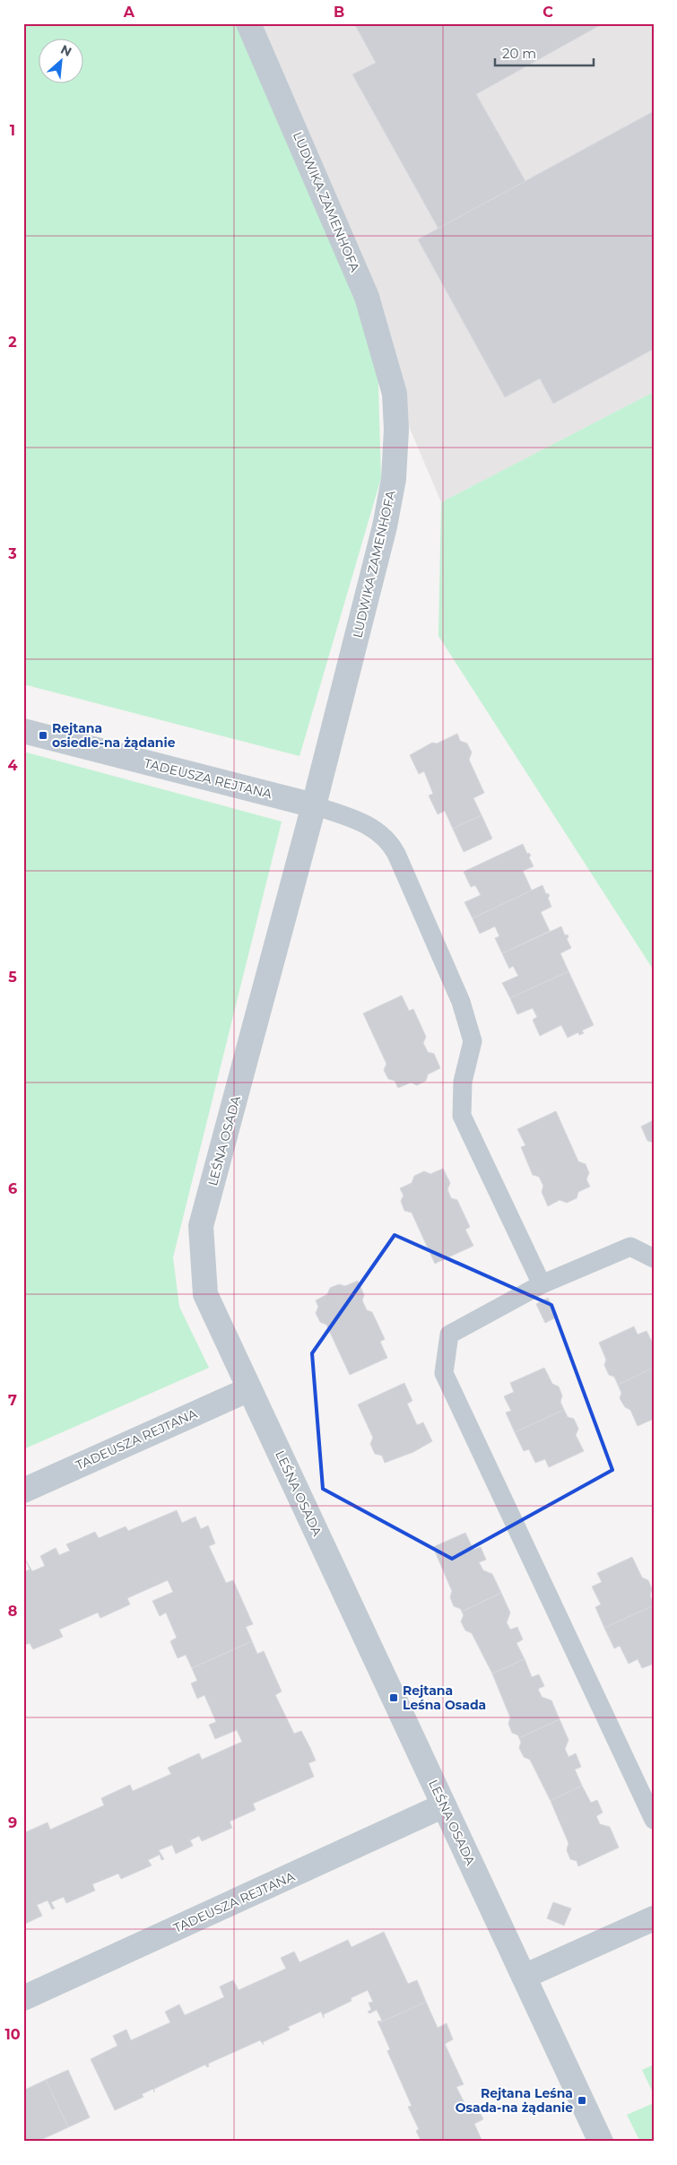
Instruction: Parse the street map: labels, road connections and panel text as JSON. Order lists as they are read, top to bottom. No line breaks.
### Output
{"streets":{"street":["LUDWIKA ZAMENHOFA","TADEUSZA REJTANA","LEŚNA OSADA"]},"crossings":[["LUDWIKA ZAMENHOFA","TADEUSZA REJTANA"],["LUDWIKA ZAMENHOFA","LEŚNA OSADA"],["TADEUSZA REJTANA","LEŚNA OSADA"]],"places":{"transit":["Rejtana osiedle-na żądanie","Rejtana Leśna Osada","Rejtana Leśna Osada-na żądanie"]},"scale_bar":"20 m","north":"top right","grid":{"columns":["A","B","C"],"rows":["1","2","3","4","5","6","7","8","9","10"]}}
